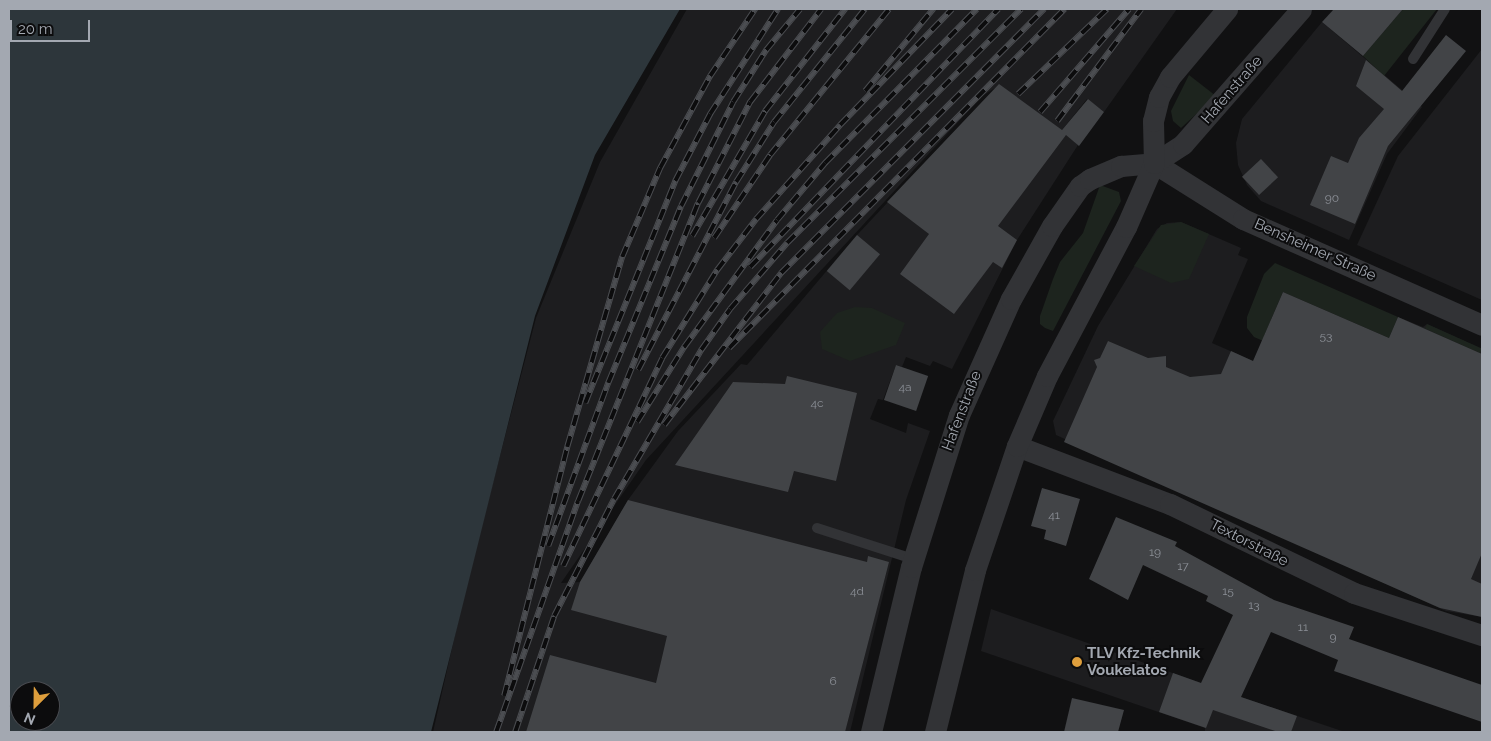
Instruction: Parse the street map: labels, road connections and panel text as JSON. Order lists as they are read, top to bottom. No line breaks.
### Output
{"streets":{"street":["Hafenstraße","Bensheimer Straße","Textorstraße"]},"crossings":[["Hafenstraße","Bensheimer Straße"]],"places":["TLV Kfz-Technik Voukelatos"],"house_numbers":["90","53","4a","4c","41","19","17","4d","15","13","11","9","6"],"scale_bar":"20 m","north":"bottom left"}
